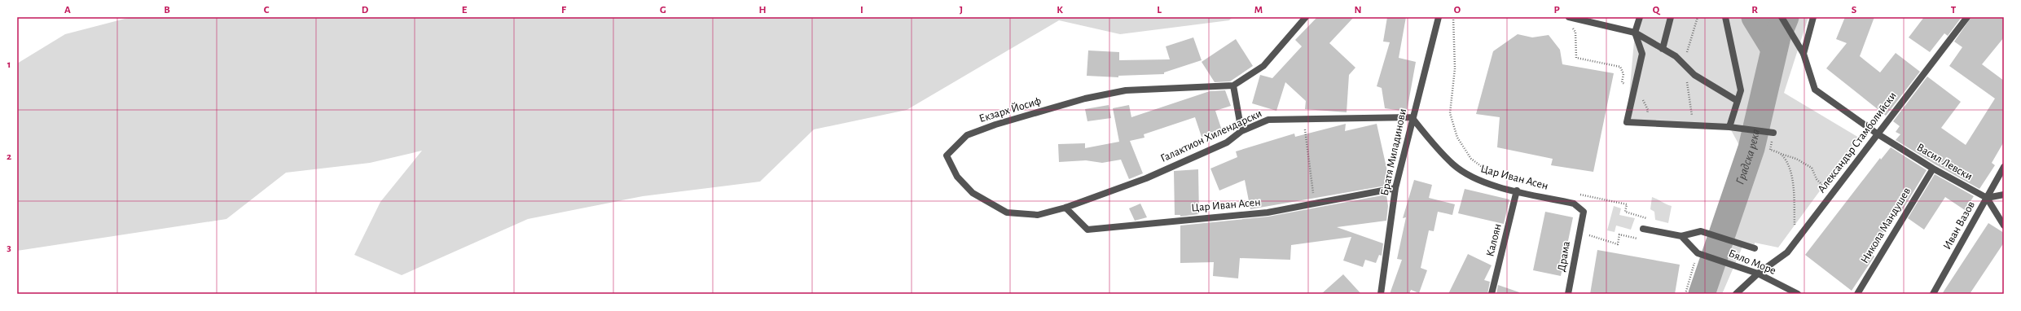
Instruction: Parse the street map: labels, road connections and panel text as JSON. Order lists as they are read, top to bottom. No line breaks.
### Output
{"streets":{"street":["Екзарх Йосиф","Галактион Хилендарски","Александър Стамболийски","Братя Миладинови","Васил Левски","Цар Иван Асен","Никола Мандушев","Иван Вазов","Калоян","Драма","Бяло Море"]},"crossings":[["Екзарх Йосиф","Галактион Хилендарски"],["Екзарх Йосиф","Цар Иван Асен"],["Галактион Хилендарски","Братя Миладинови"],["Галактион Хилендарски","Цар Иван Асен"],["Александър Стамболийски","Васил Левски"],["Александър Стамболийски","Бяло Море"],["Братя Миладинови","Цар Иван Асен"],["Васил Левски","Никола Мандушев"],["Васил Левски","Иван Вазов"],["Цар Иван Асен","Калоян"],["Цар Иван Асен","Драма"]],"water":["Градска река"],"grid":{"columns":["A","B","C","D","E","F","G","H","I","J","K","L","M","N","O","P","Q","R","S","T"],"rows":["1","2","3"]}}
